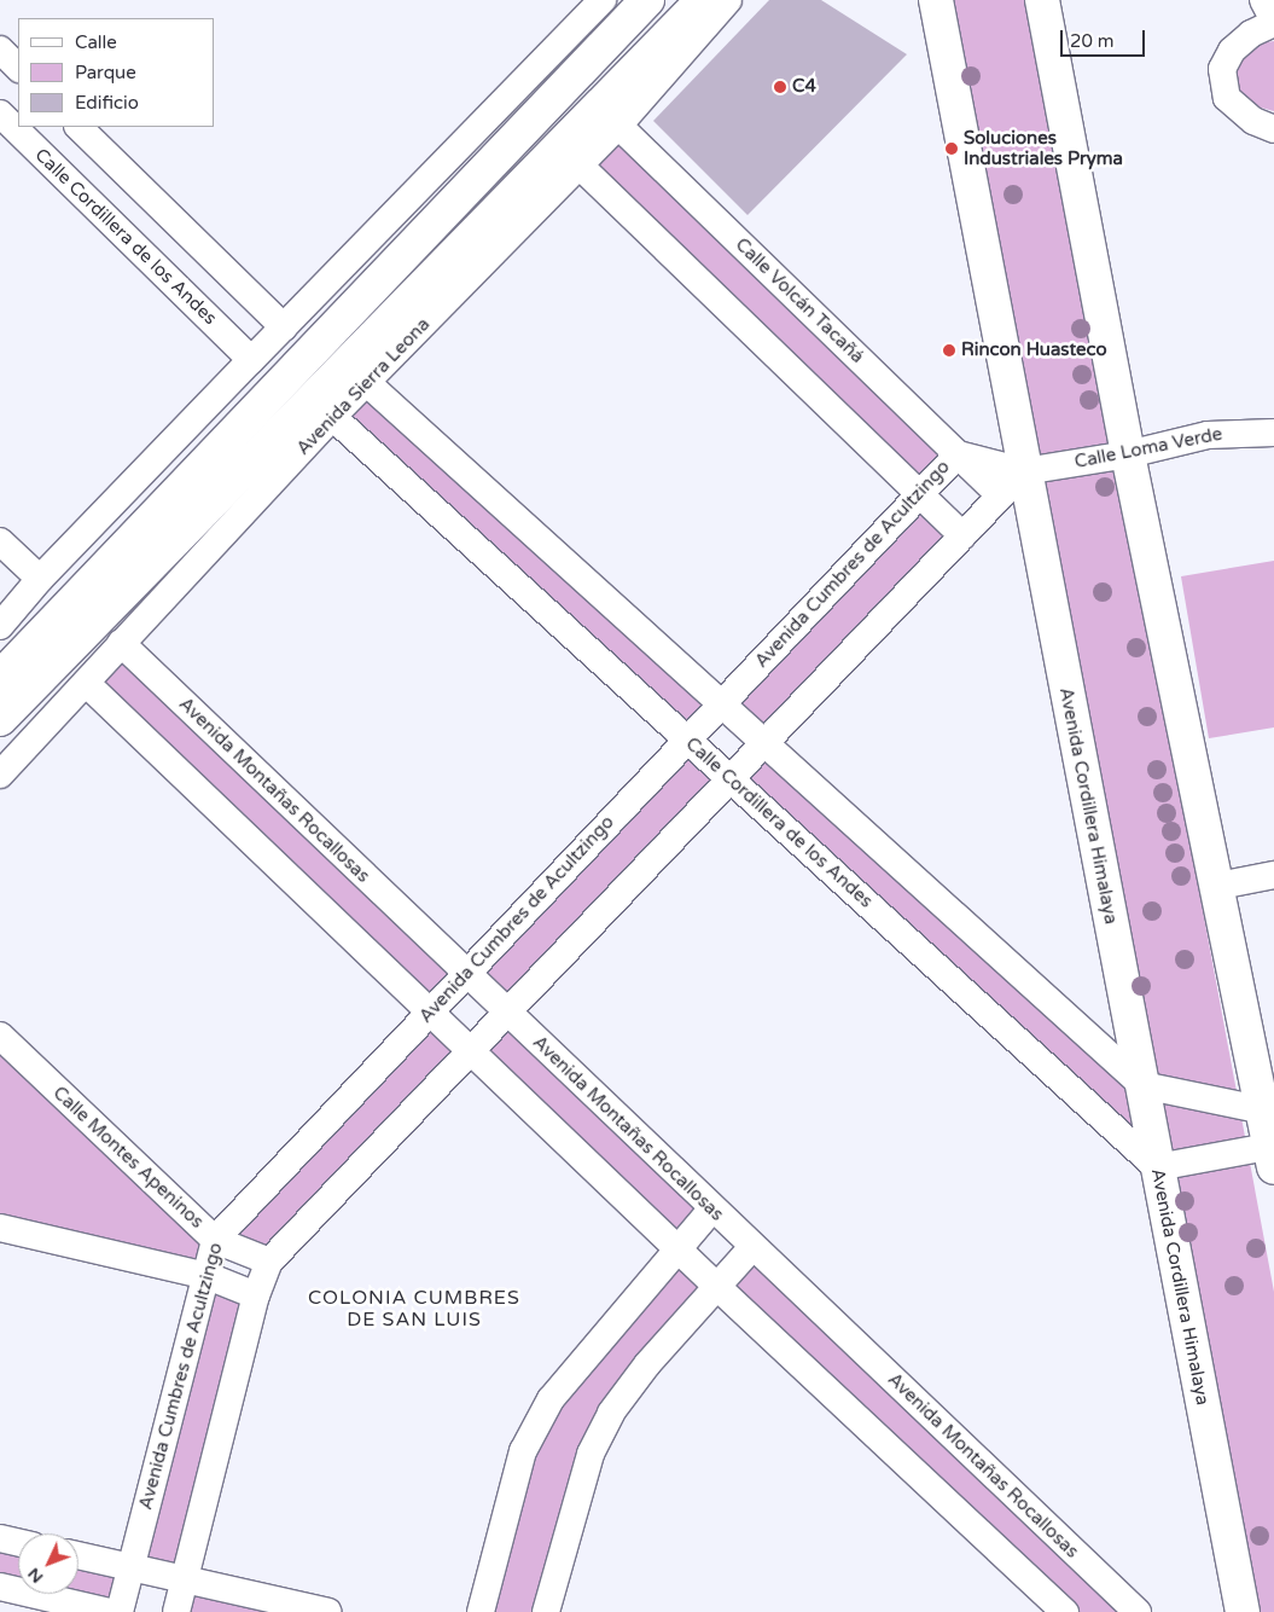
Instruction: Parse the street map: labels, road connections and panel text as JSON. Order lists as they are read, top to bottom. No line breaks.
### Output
{"streets":{"main road":["Avenida Sierra Leona","Avenida Cordillera Himalaya"],"street":["Calle Cordillera de los Andes","Calle Volcán Tacañá","Calle Loma Verde","Avenida Cumbres de Acultzingo","Avenida Montañas Rocallosas","Calle Montes Apeninos"]},"crossings":[["Calle Cordillera de los Andes","Avenida Sierra Leona"],["Calle Cordillera de los Andes","Avenida Cumbres de Acultzingo"],["Calle Cordillera de los Andes","Avenida Cordillera Himalaya"],["Calle Volcán Tacañá","Avenida Sierra Leona"],["Calle Volcán Tacañá","Avenida Cumbres de Acultzingo"],["Avenida Sierra Leona","Avenida Montañas Rocallosas"],["Calle Loma Verde","Avenida Cumbres de Acultzingo"],["Calle Loma Verde","Avenida Cordillera Himalaya"],["Avenida Cumbres de Acultzingo","Avenida Montañas Rocallosas"],["Avenida Cumbres de Acultzingo","Avenida Cordillera Himalaya"],["Avenida Cumbres de Acultzingo","Calle Montes Apeninos"]],"districts":["COLONIA CUMBRES DE SAN LUIS"],"places":["C4","Soluciones Industriales Pryma","Rincon Huasteco"],"legend":["Calle","Parque","Edificio"],"scale_bar":"20 m","north":"bottom left"}
